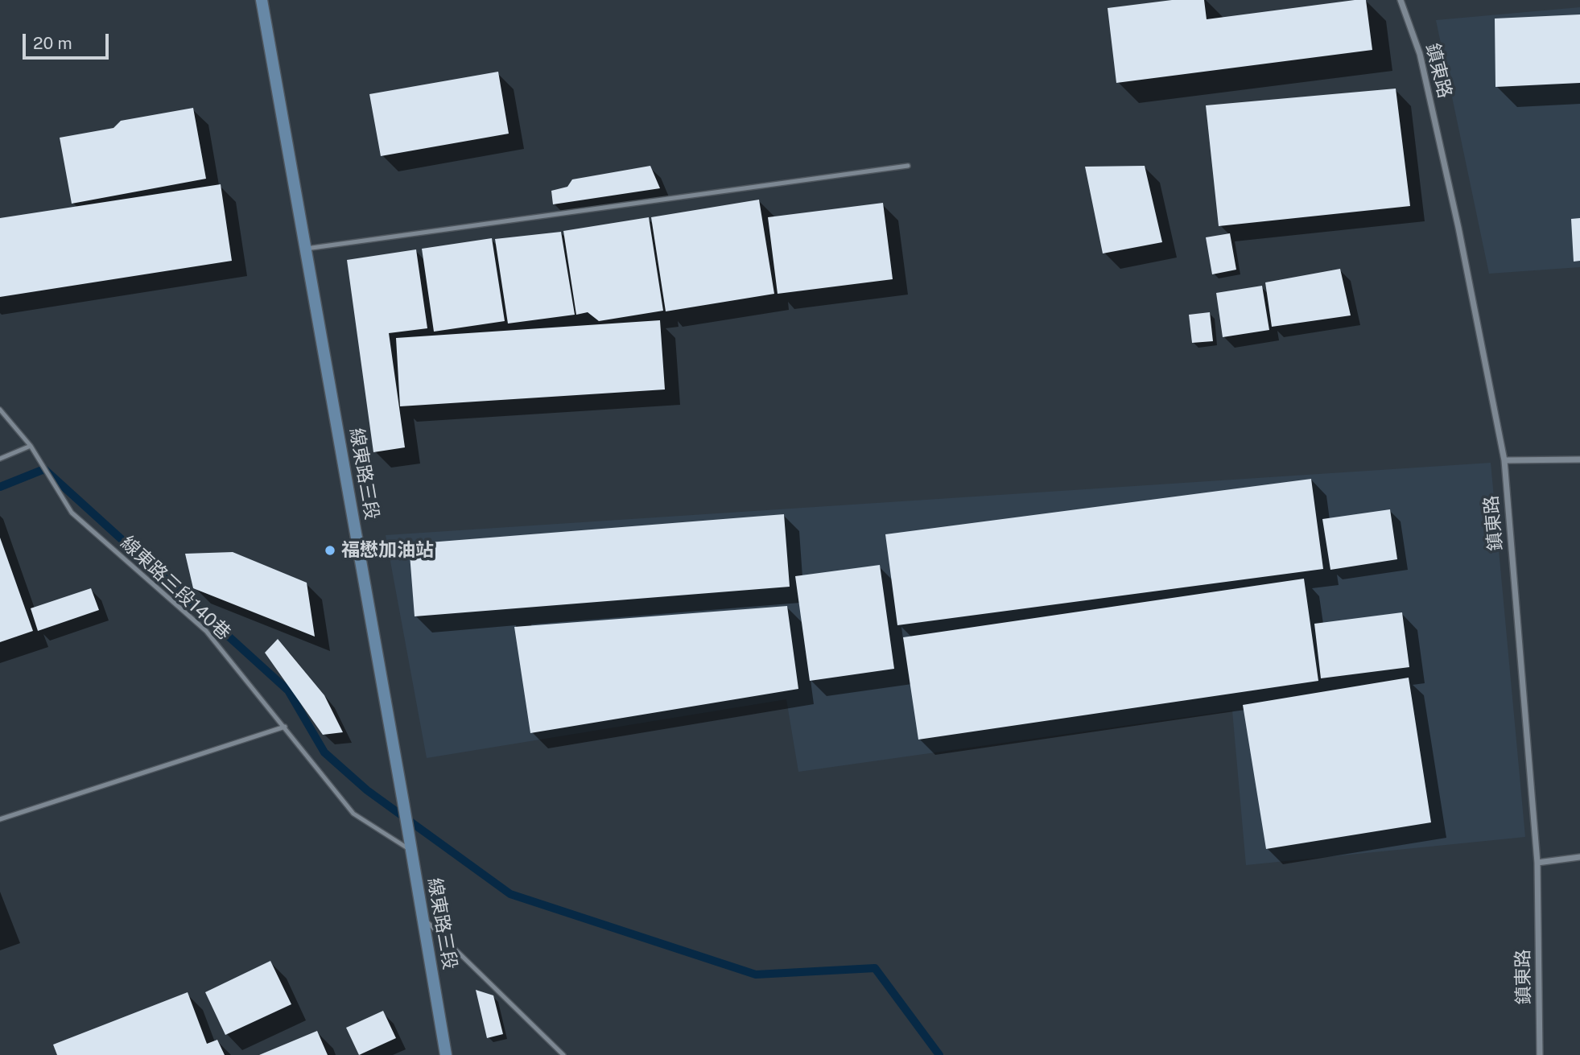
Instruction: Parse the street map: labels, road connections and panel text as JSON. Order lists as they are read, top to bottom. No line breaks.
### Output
{"streets":{"main road":["線東路三段"],"street":["鎮東路"],"lane":["線東路三段140巷"]},"crossings":[["線東路三段","線東路三段140巷"]],"places":["福懋加油站"],"scale_bar":"20 m"}
